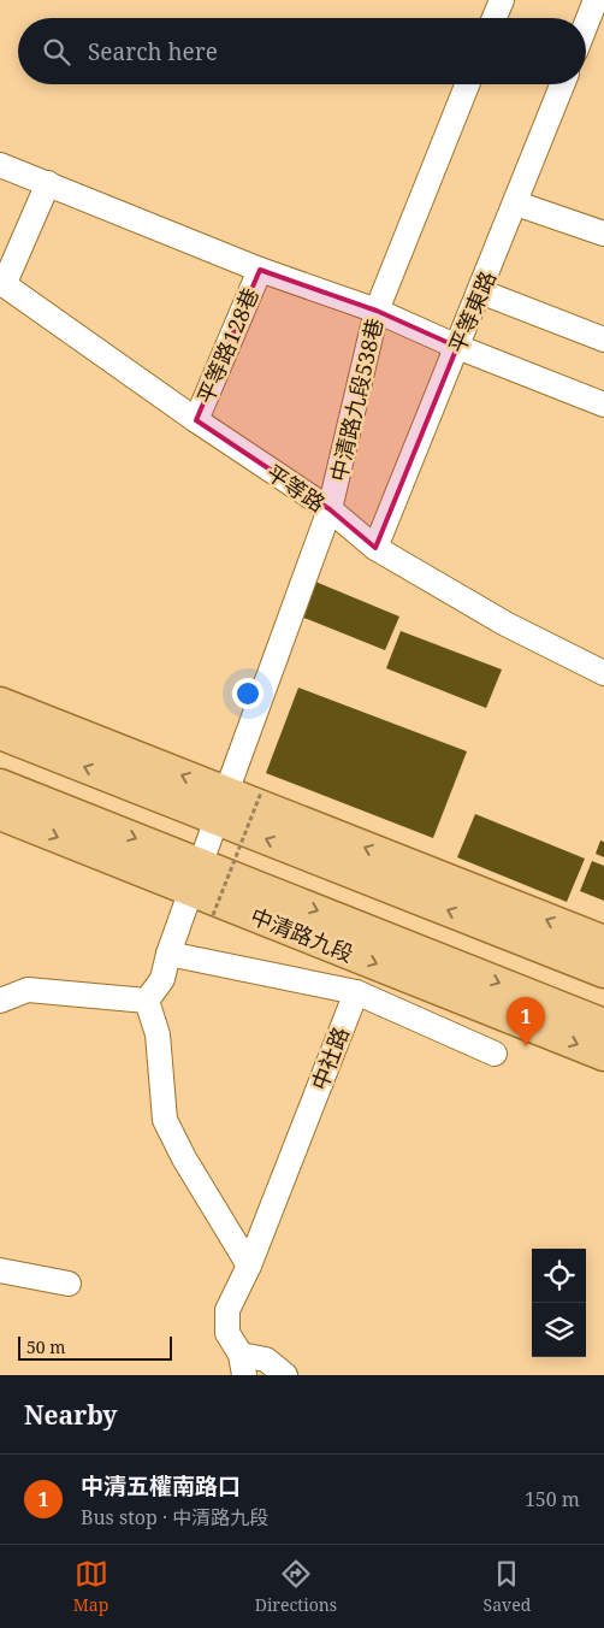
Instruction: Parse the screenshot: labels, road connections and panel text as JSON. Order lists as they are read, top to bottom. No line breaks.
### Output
{"streets":{"main road":["中清路九段"],"street":["平等東路","平等路128巷","中清路九段538巷","平等路","中社路"]},"crossings":[["平等東路","平等路"],["平等路128巷","平等路"],["中清路九段538巷","平等路"],["中清路九段538巷","中清路九段"]],"scale_bar":"50 m","page":{"search":"Search here","pins":"1","scale":"50 m","heading":"Nearby","list":[{"mark":"1","name":"中清五權南路口","note":"Bus stop · 中清路九段","value":"150 m"}],"nav":["Map","Directions","Saved"]}}
